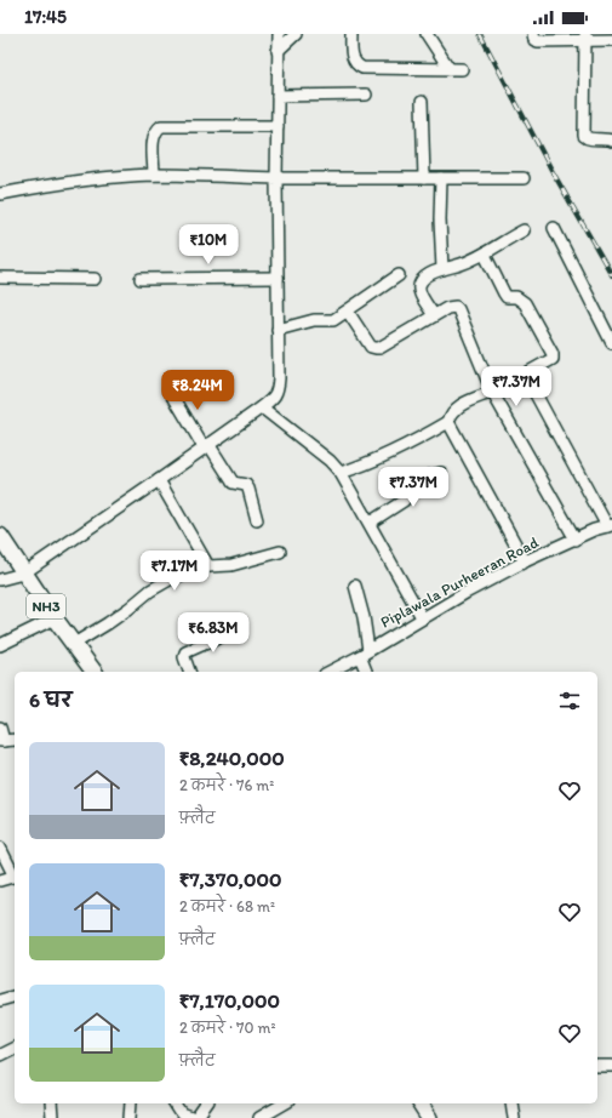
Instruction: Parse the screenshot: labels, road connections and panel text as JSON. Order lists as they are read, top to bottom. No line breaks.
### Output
{"streets":{"highway":["NH3"],"street":["Piplawala Purheeran Road"]},"page":{"status":"17:45","price":["₹10M","₹7.37M","₹8.24M","₹7.37M","₹7.17M","₹6.83M"],"heading":"6 घर","list":[{"name":"₹8,240,000","note":"2 कमरे · 76 m² · फ़्लैट"},{"name":"₹7,370,000","note":"2 कमरे · 68 m² · फ़्लैट"},{"name":"₹7,170,000","note":"2 कमरे · 70 m² · फ़्लैट"}]}}
